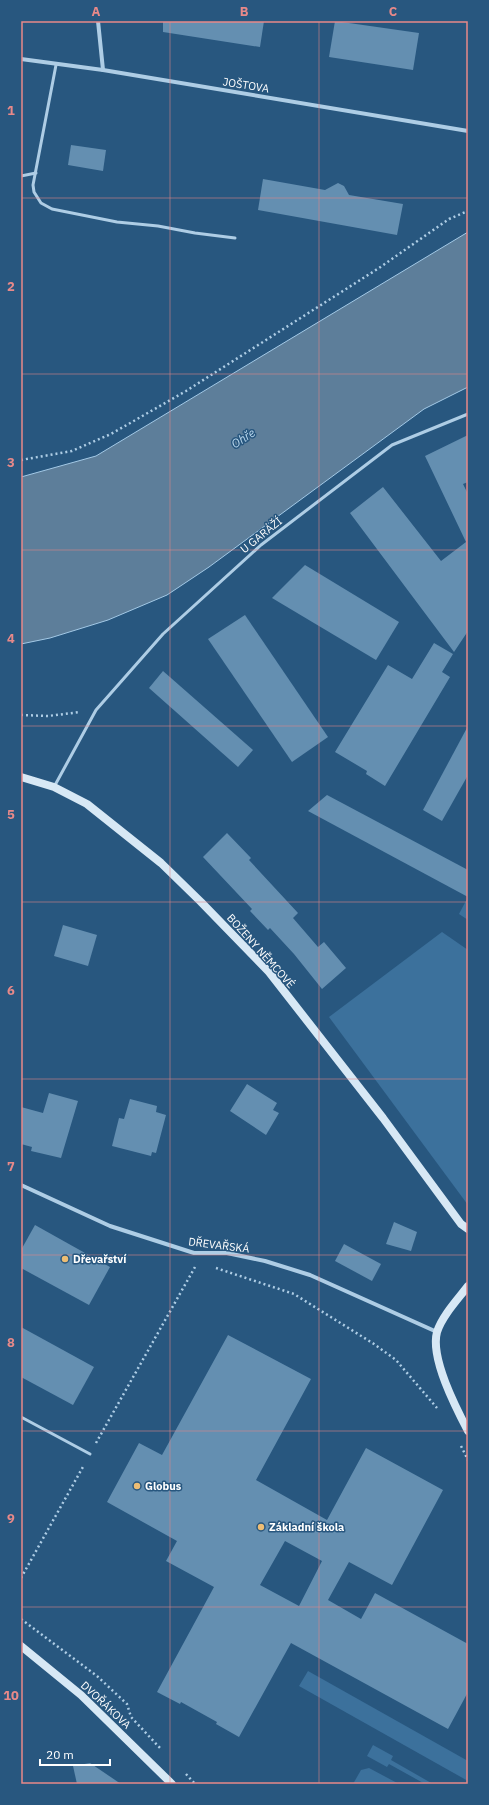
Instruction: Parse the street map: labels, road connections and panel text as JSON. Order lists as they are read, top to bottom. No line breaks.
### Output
{"streets":{"street":["JOŠTOVA","BOŽENY NĚMCOVÉ","DŘEVAŘSKÁ","DVOŘÁKOVA"],"lane":["U GARÁŽÍ"]},"crossings":[["U GARÁŽÍ","BOŽENY NĚMCOVÉ"]],"water":["Ohře"],"places":["Dřevařství","Globus","Základní škola"],"scale_bar":"20 m","grid":{"columns":["A","B","C"],"rows":["1","2","3","4","5","6","7","8","9","10"]}}
